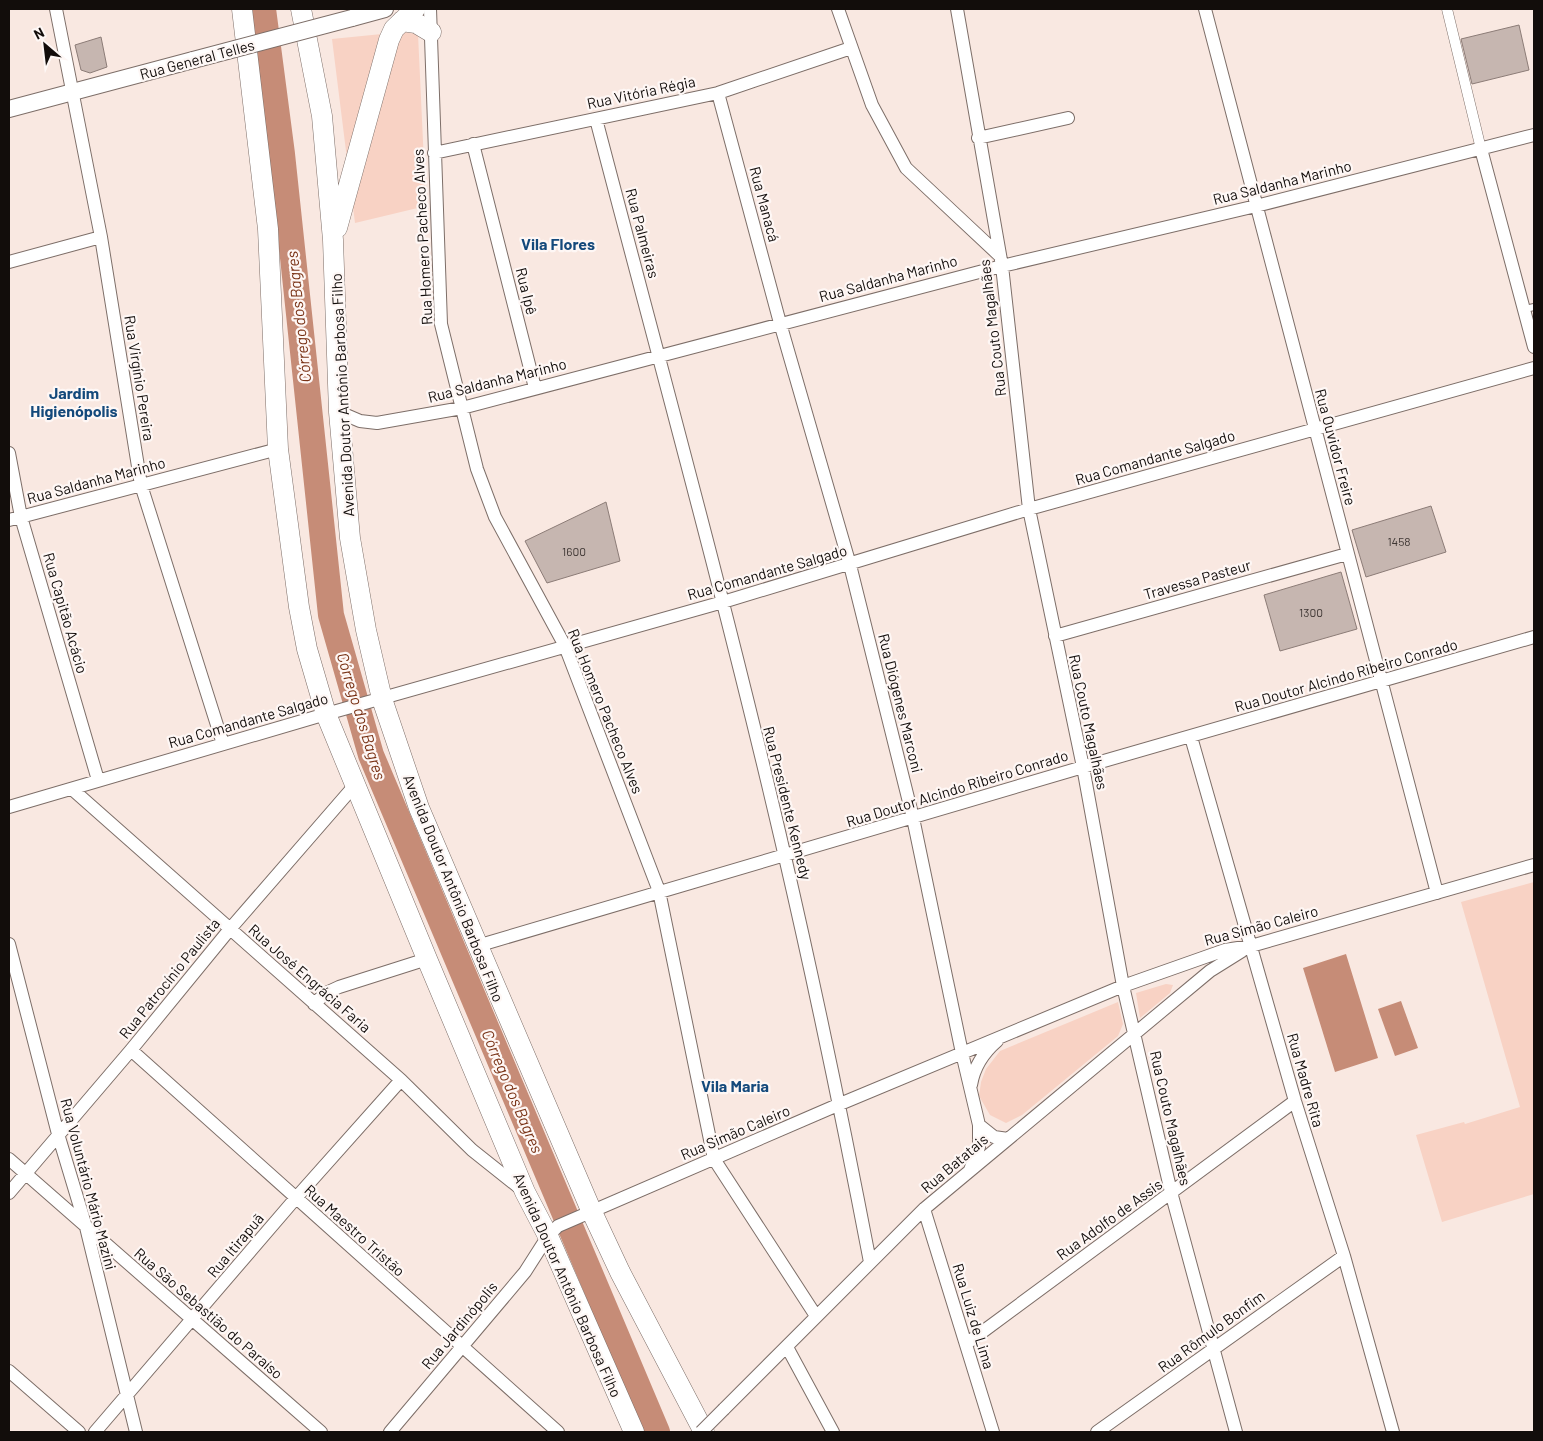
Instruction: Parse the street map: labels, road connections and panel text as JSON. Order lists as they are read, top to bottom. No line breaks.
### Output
{"streets":{"main road":["Avenida Doutor Antônio Barbosa Filho"],"street":["Rua General Telles","Rua Vitória Régia","Rua Saldanha Marinho","Rua Manacá","Rua Palmeiras","Rua Homero Pacheco Alves","Rua Ipê","Rua Couto Magalhães","Rua Virgínio Pereira","Rua Ouvidor Freire","Rua Comandante Salgado","Travessa Pasteur","Rua Capitão Acácio","Rua Doutor Alcindo Ribeiro Conrado","Rua Diógenes Marconi","Rua Presidente Kennedy","Rua Simão Caleiro","Rua Patrocínio Paulista","Rua José Engrácia Faria","Rua Madre Rita","Rua Batatais","Rua Voluntário Mário Mazini","Rua Adolfo de Assis","Rua Maestro Tristão","Rua Itirapuã","Rua São Sebastião do Paraíso","Rua Luiz de Lima","Rua Jardinópolis","Rua Rômulo Bonfim"]},"crossings":[["Rua General Telles","Rua Virgínio Pereira"],["Rua Vitória Régia","Rua Manacá"],["Rua Vitória Régia","Rua Palmeiras"],["Rua Vitória Régia","Rua Homero Pacheco Alves"],["Rua Vitória Régia","Rua Ipê"],["Rua Saldanha Marinho","Rua Manacá"],["Rua Saldanha Marinho","Rua Palmeiras"],["Rua Saldanha Marinho","Rua Homero Pacheco Alves"],["Rua Saldanha Marinho","Rua Ipê"],["Rua Saldanha Marinho","Rua Couto Magalhães"],["Rua Saldanha Marinho","Rua Virgínio Pereira"],["Rua Saldanha Marinho","Avenida Doutor Antônio Barbosa Filho"],["Rua Saldanha Marinho","Rua Ouvidor Freire"],["Rua Saldanha Marinho","Rua Capitão Acácio"],["Rua Saldanha Marinho","Rua Diógenes Marconi"],["Rua Saldanha Marinho","Rua Presidente Kennedy"],["Rua Manacá","Rua Diógenes Marconi"],["Rua Palmeiras","Rua Presidente Kennedy"],["Rua Homero Pacheco Alves","Rua Comandante Salgado"],["Rua Homero Pacheco Alves","Rua Doutor Alcindo Ribeiro Conrado"],["Rua Homero Pacheco Alves","Rua Simão Caleiro"],["Rua Homero Pacheco Alves","Rua Batatais"],["Rua Couto Magalhães","Rua Comandante Salgado"],["Rua Couto Magalhães","Travessa Pasteur"],["Rua Couto Magalhães","Rua Doutor Alcindo Ribeiro Conrado"],["Rua Couto Magalhães","Rua Simão Caleiro"],["Rua Couto Magalhães","Rua Batatais"],["Rua Couto Magalhães","Rua Adolfo de Assis"],["Rua Couto Magalhães","Rua Rômulo Bonfim"],["Rua Virgínio Pereira","Rua Comandante Salgado"],["Avenida Doutor Antônio Barbosa Filho","Rua Comandante Salgado"],["Avenida Doutor Antônio Barbosa Filho","Rua Doutor Alcindo Ribeiro Conrado"],["Avenida Doutor Antônio Barbosa Filho","Rua Simão Caleiro"],["Avenida Doutor Antônio Barbosa Filho","Rua Patrocínio Paulista"],["Avenida Doutor Antônio Barbosa Filho","Rua José Engrácia Faria"],["Avenida Doutor Antônio Barbosa Filho","Rua Batatais"],["Avenida Doutor Antônio Barbosa Filho","Rua Jardinópolis"],["Rua Ouvidor Freire","Rua Comandante Salgado"],["Rua Ouvidor Freire","Travessa Pasteur"],["Rua Ouvidor Freire","Rua Doutor Alcindo Ribeiro Conrado"],["Rua Ouvidor Freire","Rua Simão Caleiro"],["Rua Comandante Salgado","Rua Capitão Acácio"],["Rua Comandante Salgado","Rua Diógenes Marconi"],["Rua Comandante Salgado","Rua Presidente Kennedy"],["Rua Comandante Salgado","Rua José Engrácia Faria"],["Rua Doutor Alcindo Ribeiro Conrado","Rua Diógenes Marconi"],["Rua Doutor Alcindo Ribeiro Conrado","Rua Presidente Kennedy"],["Rua Doutor Alcindo Ribeiro Conrado","Rua Madre Rita"],["Rua Diógenes Marconi","Rua Simão Caleiro"],["Rua Diógenes Marconi","Rua Batatais"],["Rua Presidente Kennedy","Rua Simão Caleiro"],["Rua Presidente Kennedy","Rua Batatais"],["Rua Simão Caleiro","Rua Madre Rita"],["Rua Simão Caleiro","Rua Batatais"],["Rua Simão Caleiro","Rua Jardinópolis"],["Rua Patrocínio Paulista","Rua José Engrácia Faria"],["Rua Patrocínio Paulista","Rua Voluntário Mário Mazini"],["Rua Patrocínio Paulista","Rua Maestro Tristão"],["Rua Patrocínio Paulista","Rua São Sebastião do Paraíso"],["Rua José Engrácia Faria","Rua Itirapuã"],["Rua Madre Rita","Rua Batatais"],["Rua Madre Rita","Rua Adolfo de Assis"],["Rua Madre Rita","Rua Rômulo Bonfim"],["Rua Batatais","Rua Luiz de Lima"],["Rua Voluntário Mário Mazini","Rua Itirapuã"],["Rua Voluntário Mário Mazini","Rua São Sebastião do Paraíso"],["Rua Adolfo de Assis","Rua Luiz de Lima"],["Rua Maestro Tristão","Rua Itirapuã"],["Rua Maestro Tristão","Rua Jardinópolis"],["Rua Itirapuã","Rua São Sebastião do Paraíso"]],"districts":["Vila Flores","Jardim Higienópolis","Vila Maria"],"water":["Córrego dos Bagres"],"house_numbers":["1458","1600","1300"],"north":"top left"}
